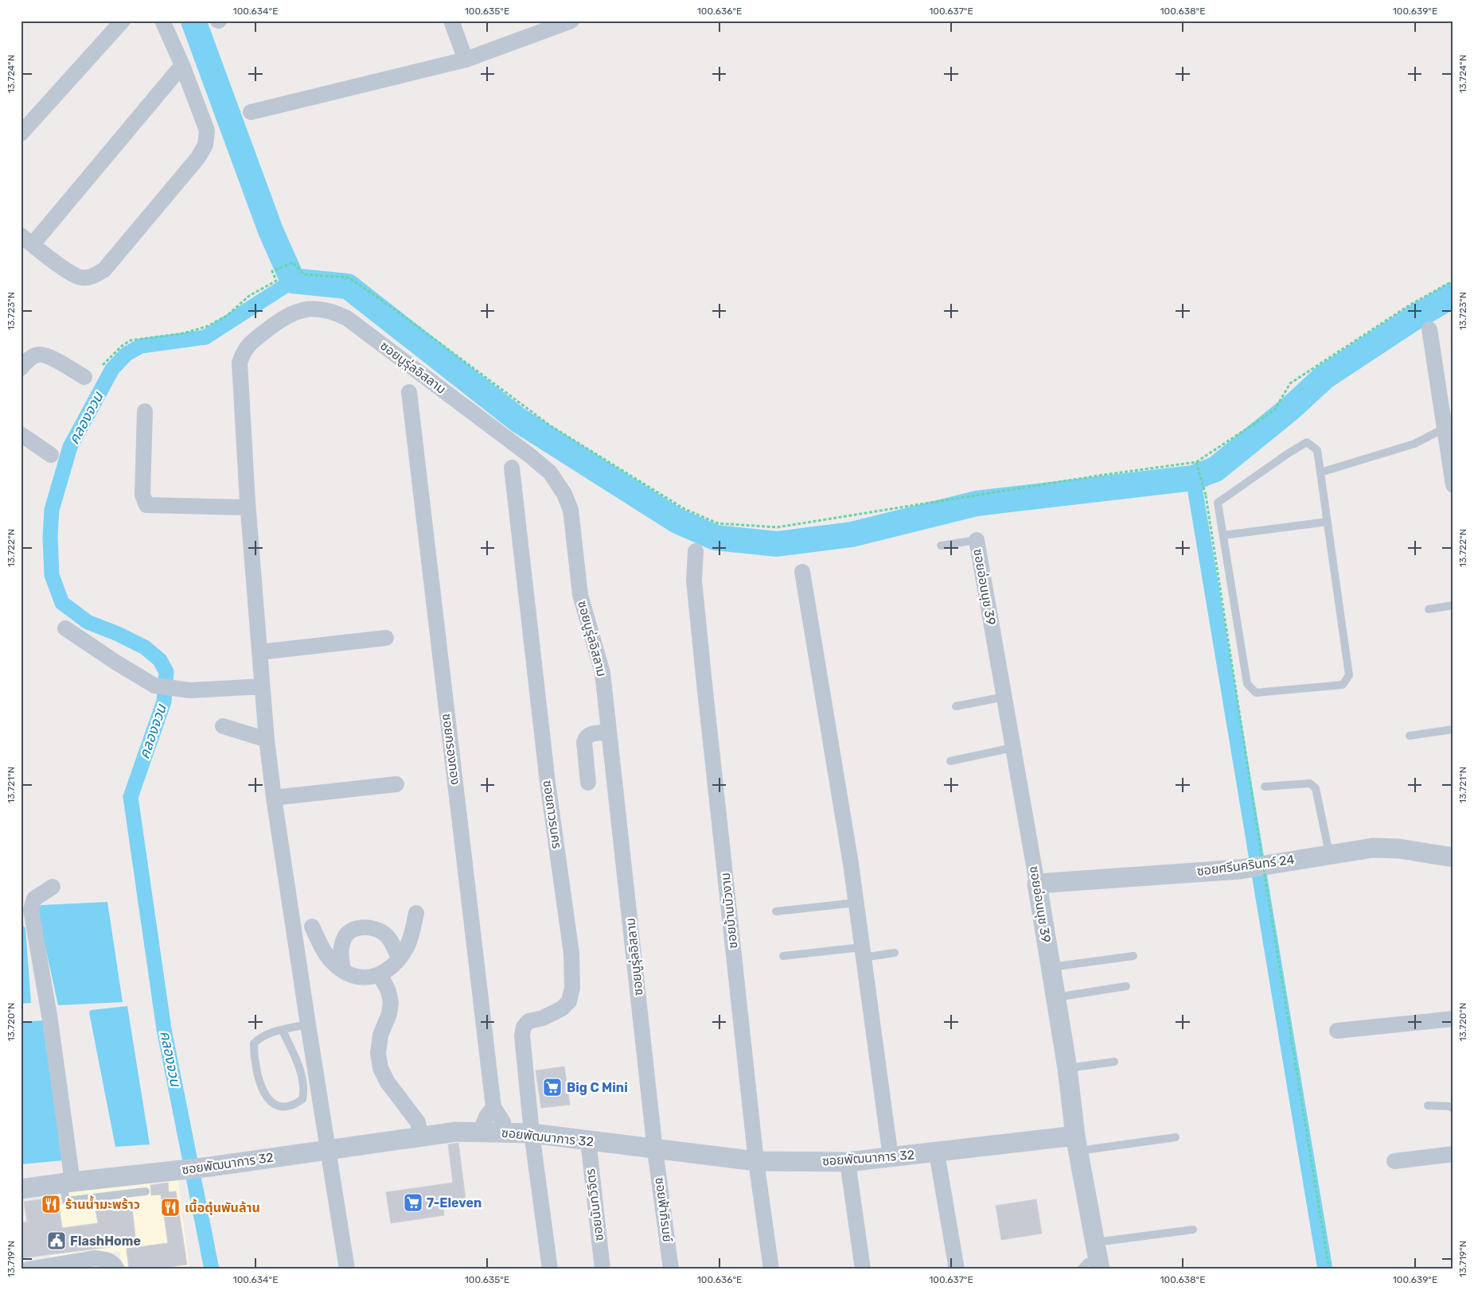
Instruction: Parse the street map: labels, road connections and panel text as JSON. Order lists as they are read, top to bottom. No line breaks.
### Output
{"streets":{"street":["ซอยนูรุ่ลอิสลาม","ซอยอ่อนนุช 39","ซอยกรองทอง","ซอยถาวรนคร","ซอยศรีนครินทร์ 24","ซอยบ้านบัวงาม","ซอยพัฒนาการ 32","ซอยนันทวิจิตร","ซอยฟ้าภิรมย์"]},"crossings":[["ซอยนูรุ่ลอิสลาม","ซอยพัฒนาการ 32"],["ซอยนูรุ่ลอิสลาม","ซอยฟ้าภิรมย์"],["ซอยอ่อนนุช 39","ซอยศรีนครินทร์ 24"],["ซอยอ่อนนุช 39","ซอยพัฒนาการ 32"],["ซอยกรองทอง","ซอยพัฒนาการ 32"],["ซอยถาวรนคร","ซอยพัฒนาการ 32"],["ซอยบ้านบัวงาม","ซอยพัฒนาการ 32"],["ซอยพัฒนาการ 32","ซอยนันทวิจิตร"],["ซอยพัฒนาการ 32","ซอยฟ้าภิรมย์"]],"water":["คลองจวน"],"places":{"supermarket":["Big C Mini","7-Eleven"],"restaurant":["ร้านน้ำมะพร้าว","เนื้อตุ๋นพันล้าน"],"public building":["FlashHome"]},"coordinates":["100.634°E","100.635°E","100.636°E","100.637°E","100.638°E","100.639°E","13.724°N","13.723°N","13.722°N","13.721°N","13.720°N","13.719°N"]}
